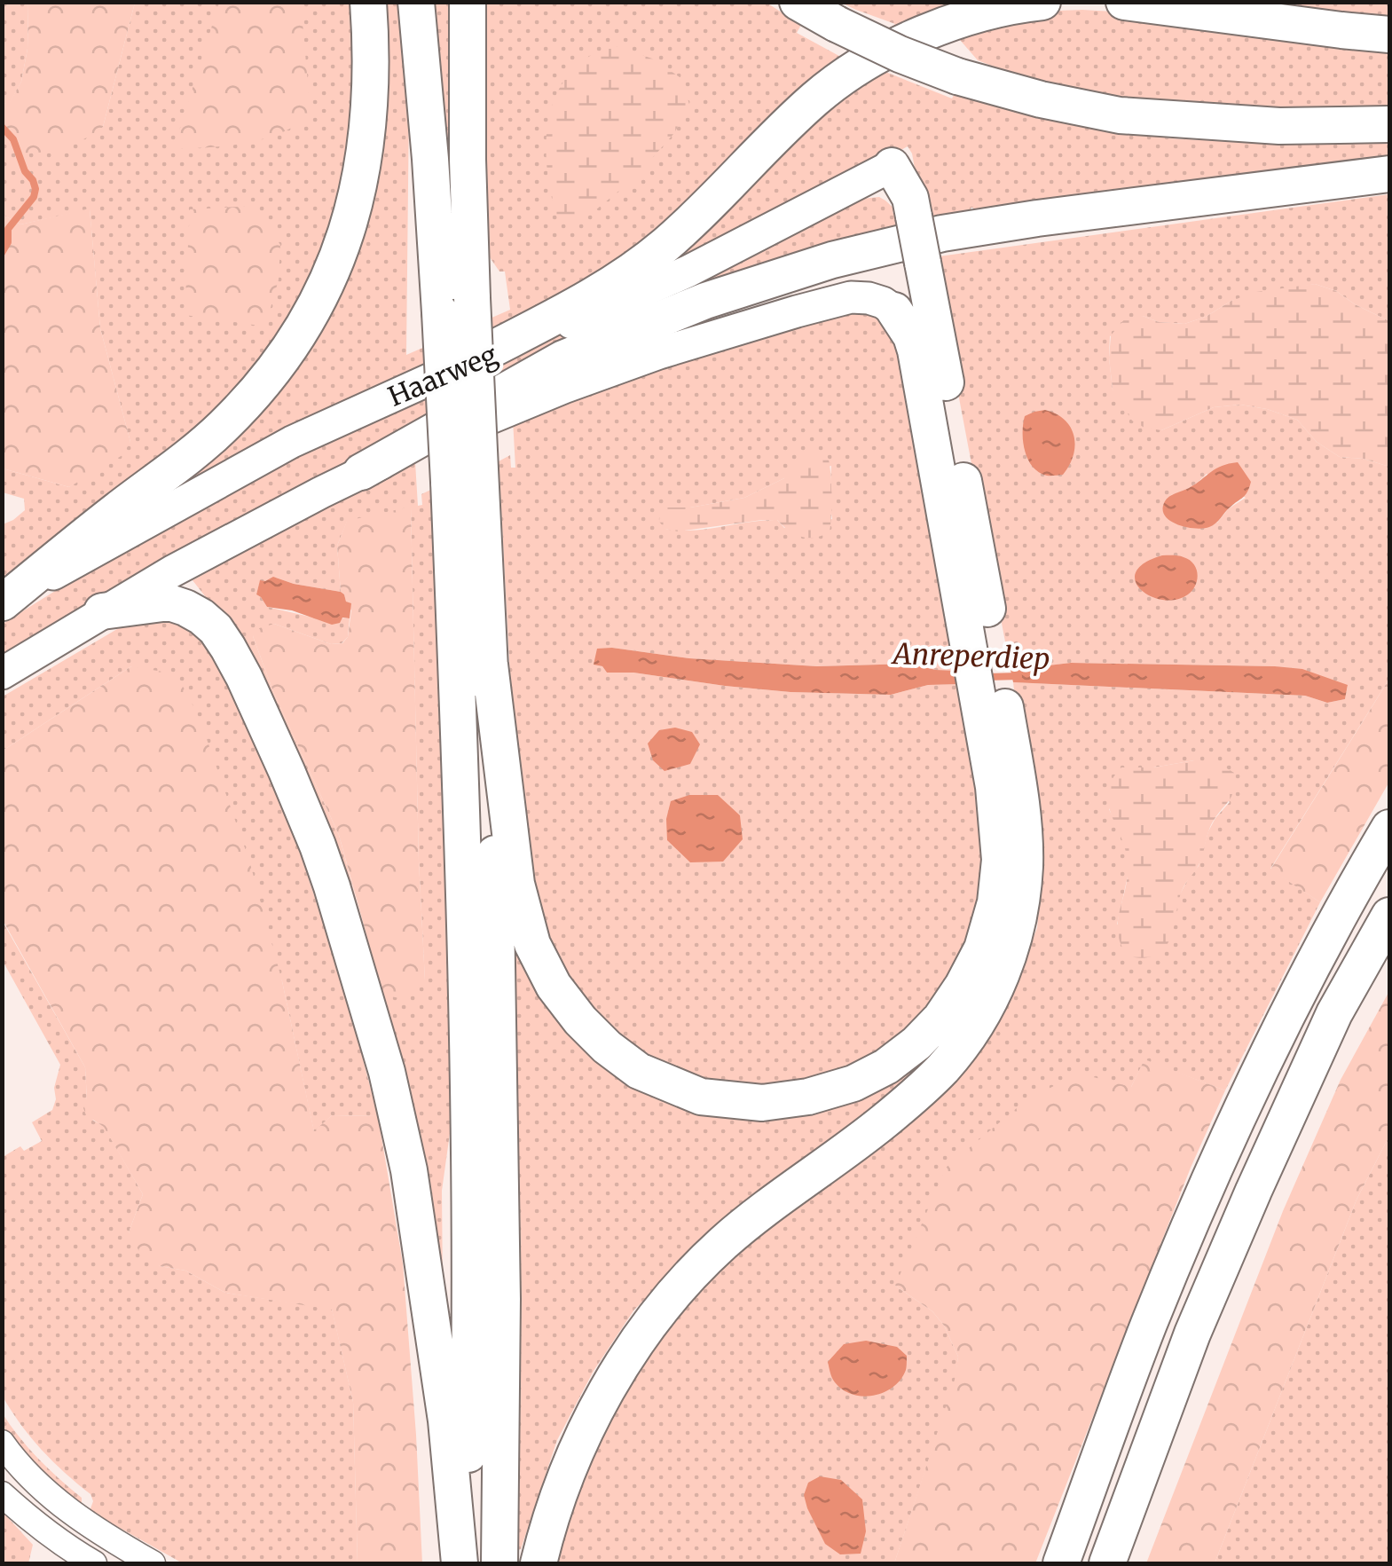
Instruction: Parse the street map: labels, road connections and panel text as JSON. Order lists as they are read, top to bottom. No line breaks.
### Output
{"streets":{"main road":["Haarweg"]},"water":["Anreperdiep"]}
